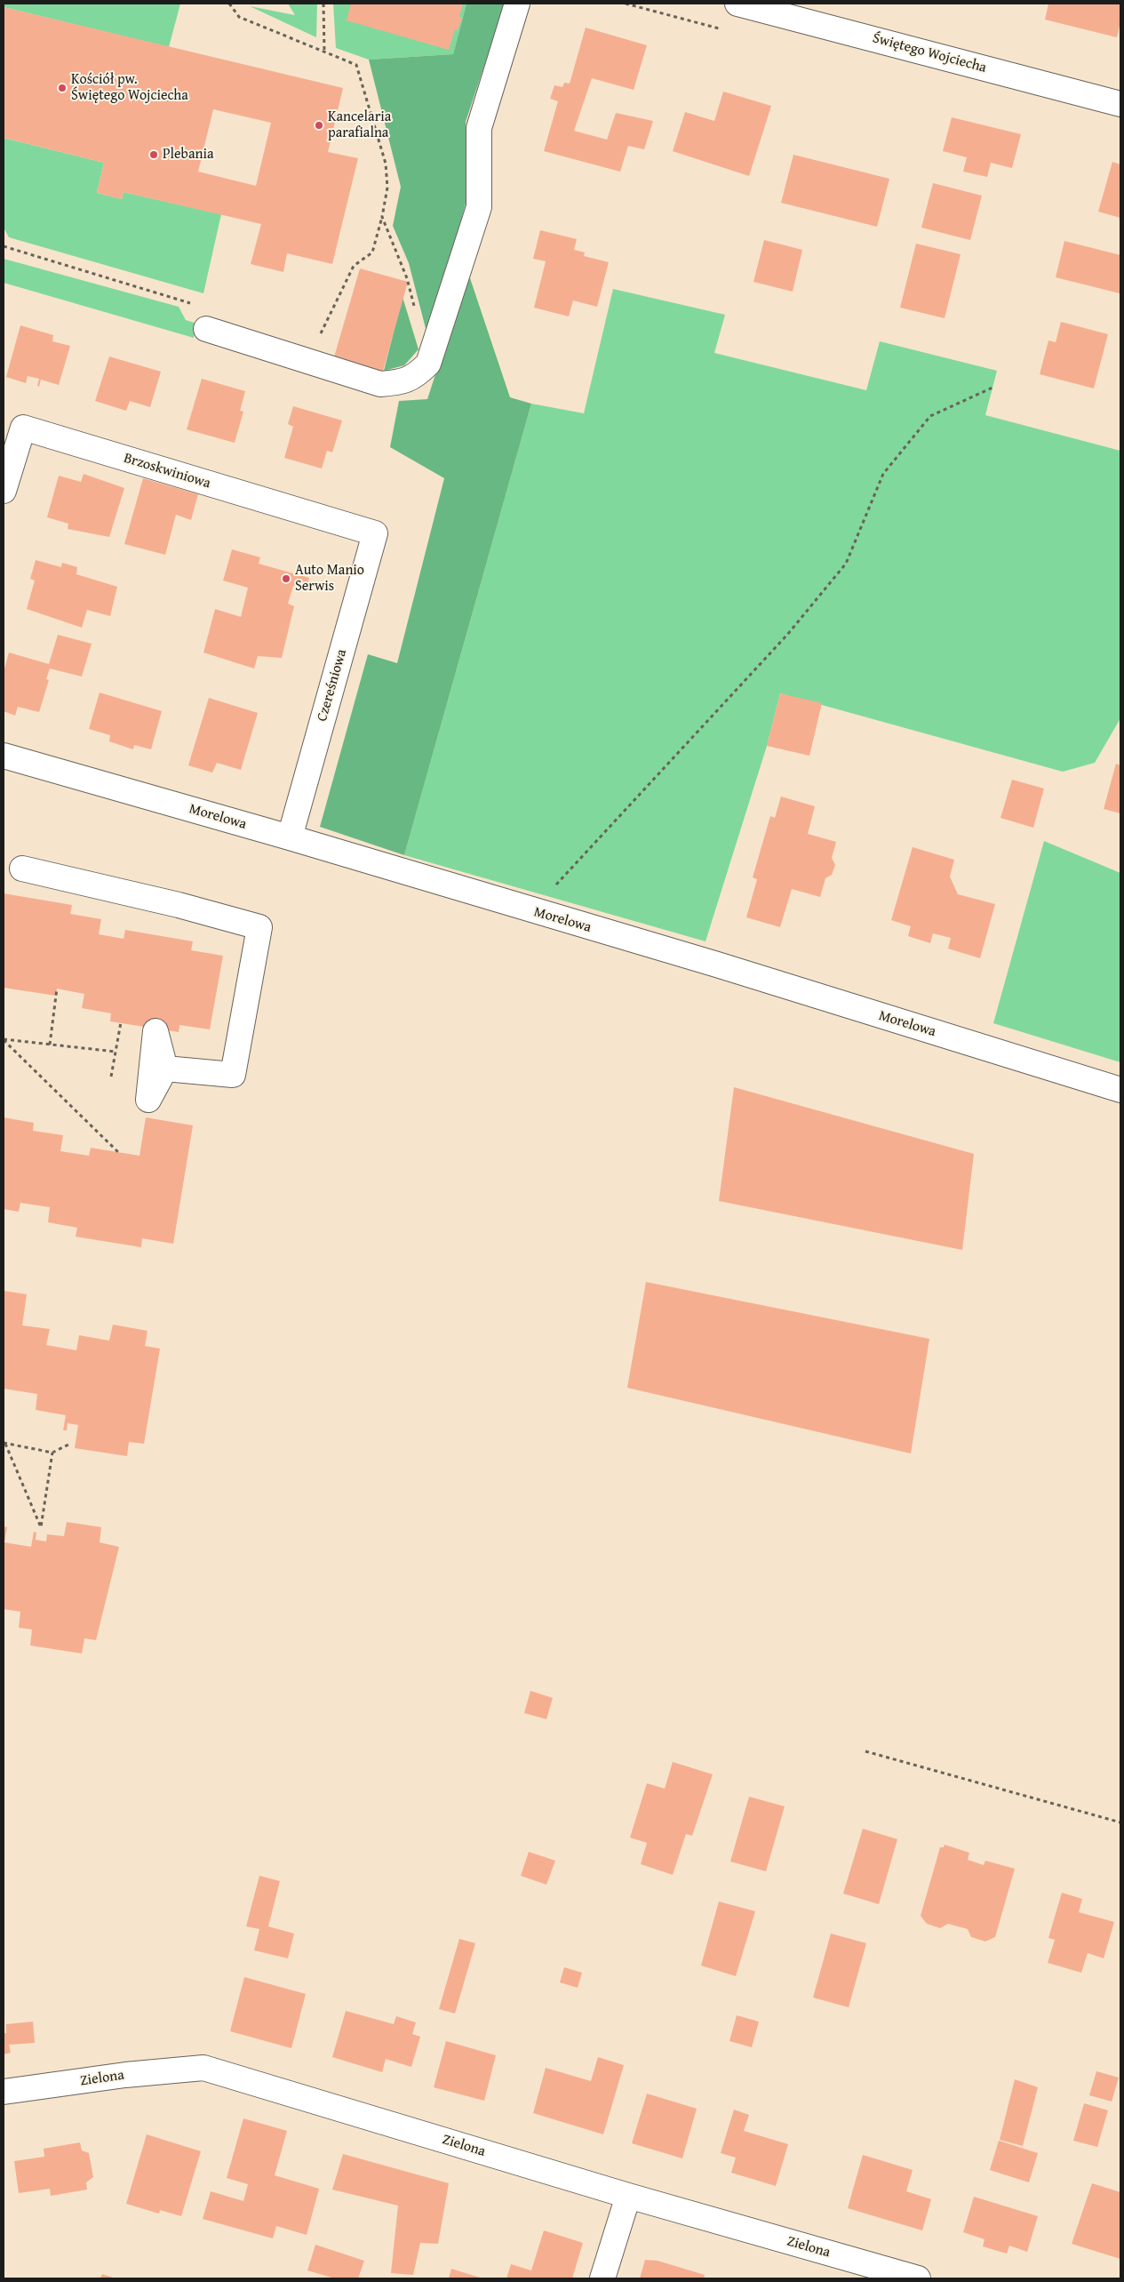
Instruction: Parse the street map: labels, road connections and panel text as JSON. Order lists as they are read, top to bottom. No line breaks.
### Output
{"streets":{"street":["Świętego Wojciecha","Brzoskwiniowa","Czereśniowa","Morelowa","Zielona"]},"crossings":[["Brzoskwiniowa","Czereśniowa"],["Czereśniowa","Morelowa"]],"places":["Kościół pw. Świętego Wojciecha","Kancelaria parafialna","Plebania","Auto Manio Serwis"]}
